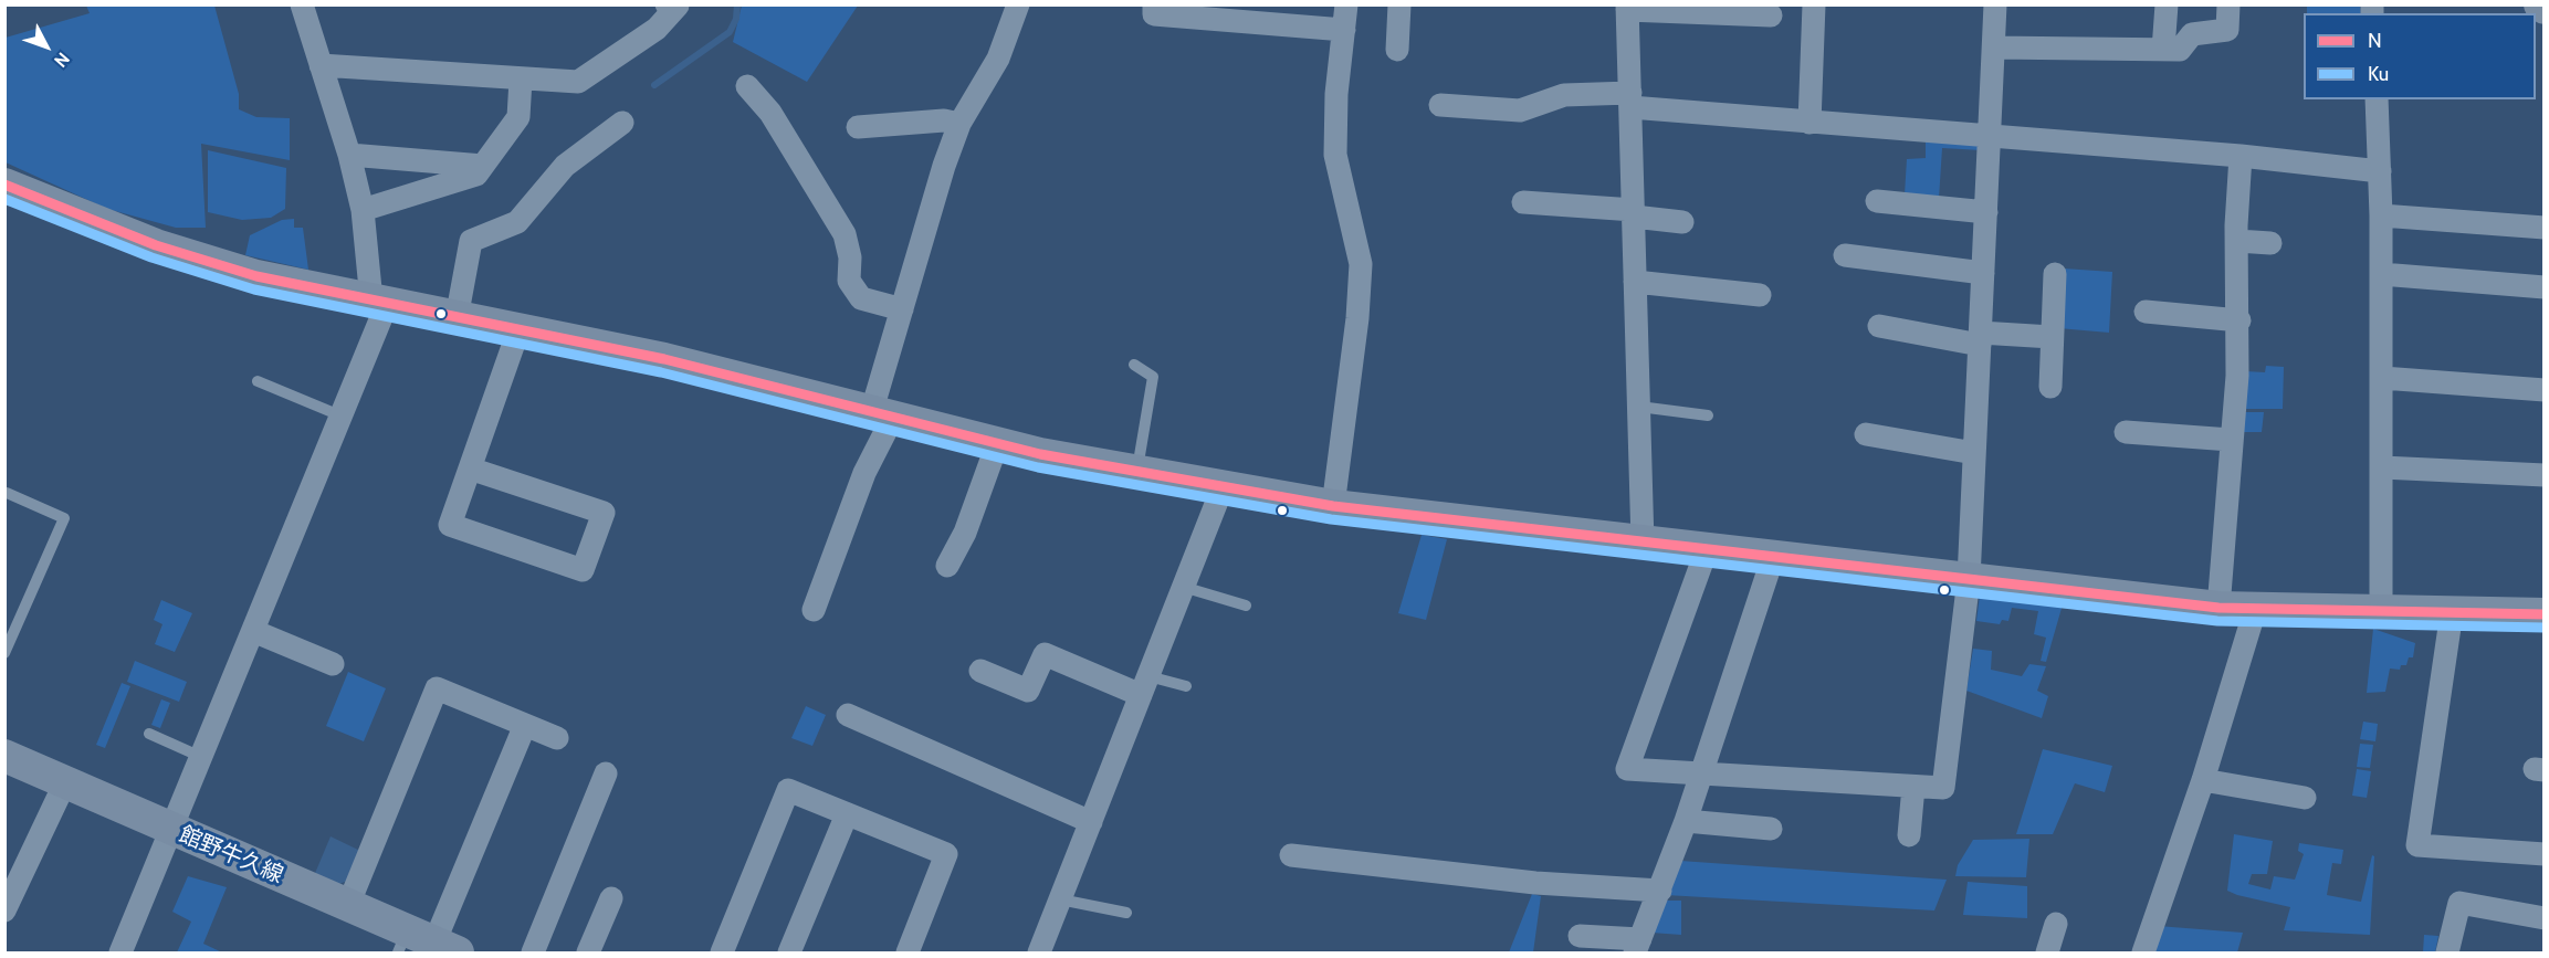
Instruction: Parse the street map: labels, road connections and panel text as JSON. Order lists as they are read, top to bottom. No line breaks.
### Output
{"streets":{"main road":["館野牛久線"]},"lines":["transit line N","transit line Ku"],"legend":["N","Ku"],"north":"bottom right"}
